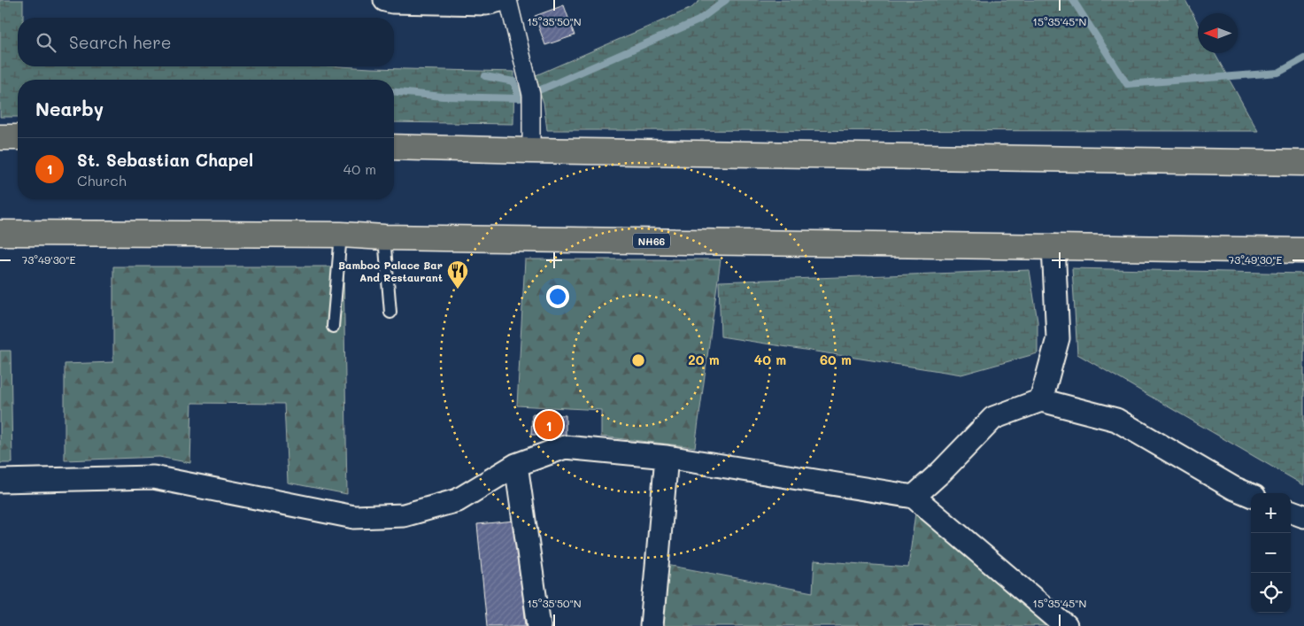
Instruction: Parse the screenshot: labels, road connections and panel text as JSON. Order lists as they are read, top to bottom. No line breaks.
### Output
{"streets":{"highway":["NH66"]},"places":{"restaurant":["Bamboo Palace Bar And Restaurant"]},"north":"left","page":{"search":"Search here","heading":"Nearby","list":[{"mark":"1","name":"St. Sebastian Chapel","note":"Church","value":"40 m"}],"pins":"1","map_buttons":["+","−"]},"coordinates":["15°35'50\"N","15°35'45\"N","73°49'30\"E"],"rings":["20 m","40 m","60 m"]}
